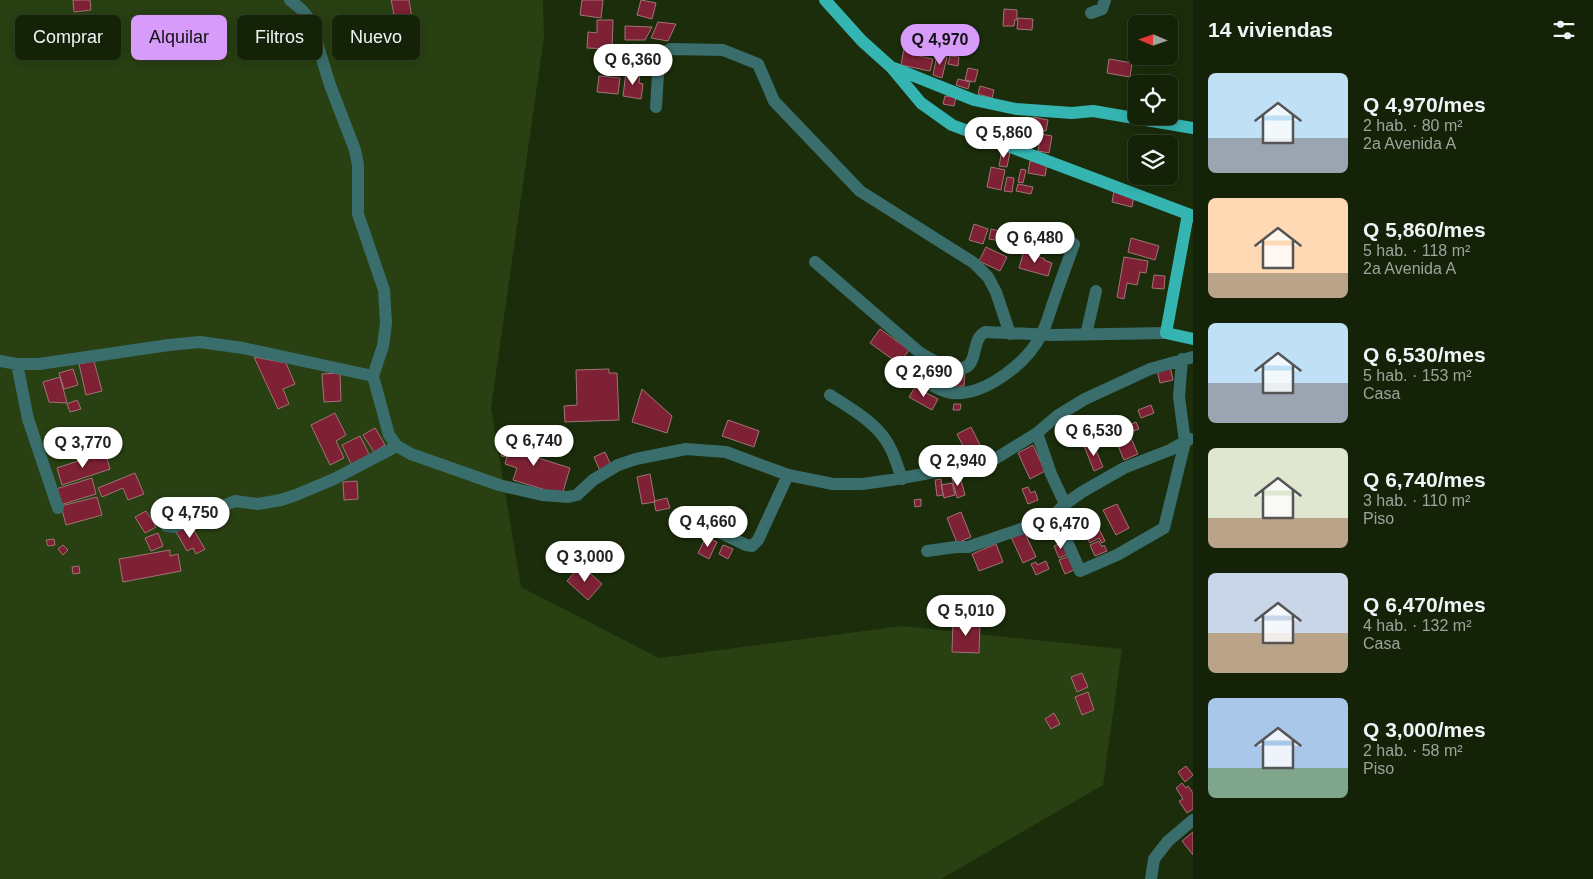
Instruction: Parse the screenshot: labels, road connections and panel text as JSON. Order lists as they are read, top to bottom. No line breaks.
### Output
{"north":"left","page":{"heading":"14 viviendas","chip":["Comprar","Alquilar","Filtros","Nuevo"],"price":["Q 4,970","Q 6,360","Q 5,860","Q 6,480","Q 2,690","Q 6,530","Q 6,740","Q 3,770","Q 2,940","Q 4,750","Q 4,660","Q 6,470","Q 3,000","Q 5,010"],"list":[{"name":"Q 4,970/mes","note":"2 hab. · 80 m² · 2a Avenida A"},{"name":"Q 5,860/mes","note":"5 hab. · 118 m² · 2a Avenida A"},{"name":"Q 6,530/mes","note":"5 hab. · 153 m² · Casa"},{"name":"Q 6,740/mes","note":"3 hab. · 110 m² · Piso"},{"name":"Q 6,470/mes","note":"4 hab. · 132 m² · Casa"},{"name":"Q 3,000/mes","note":"2 hab. · 58 m² · Piso"}]}}
